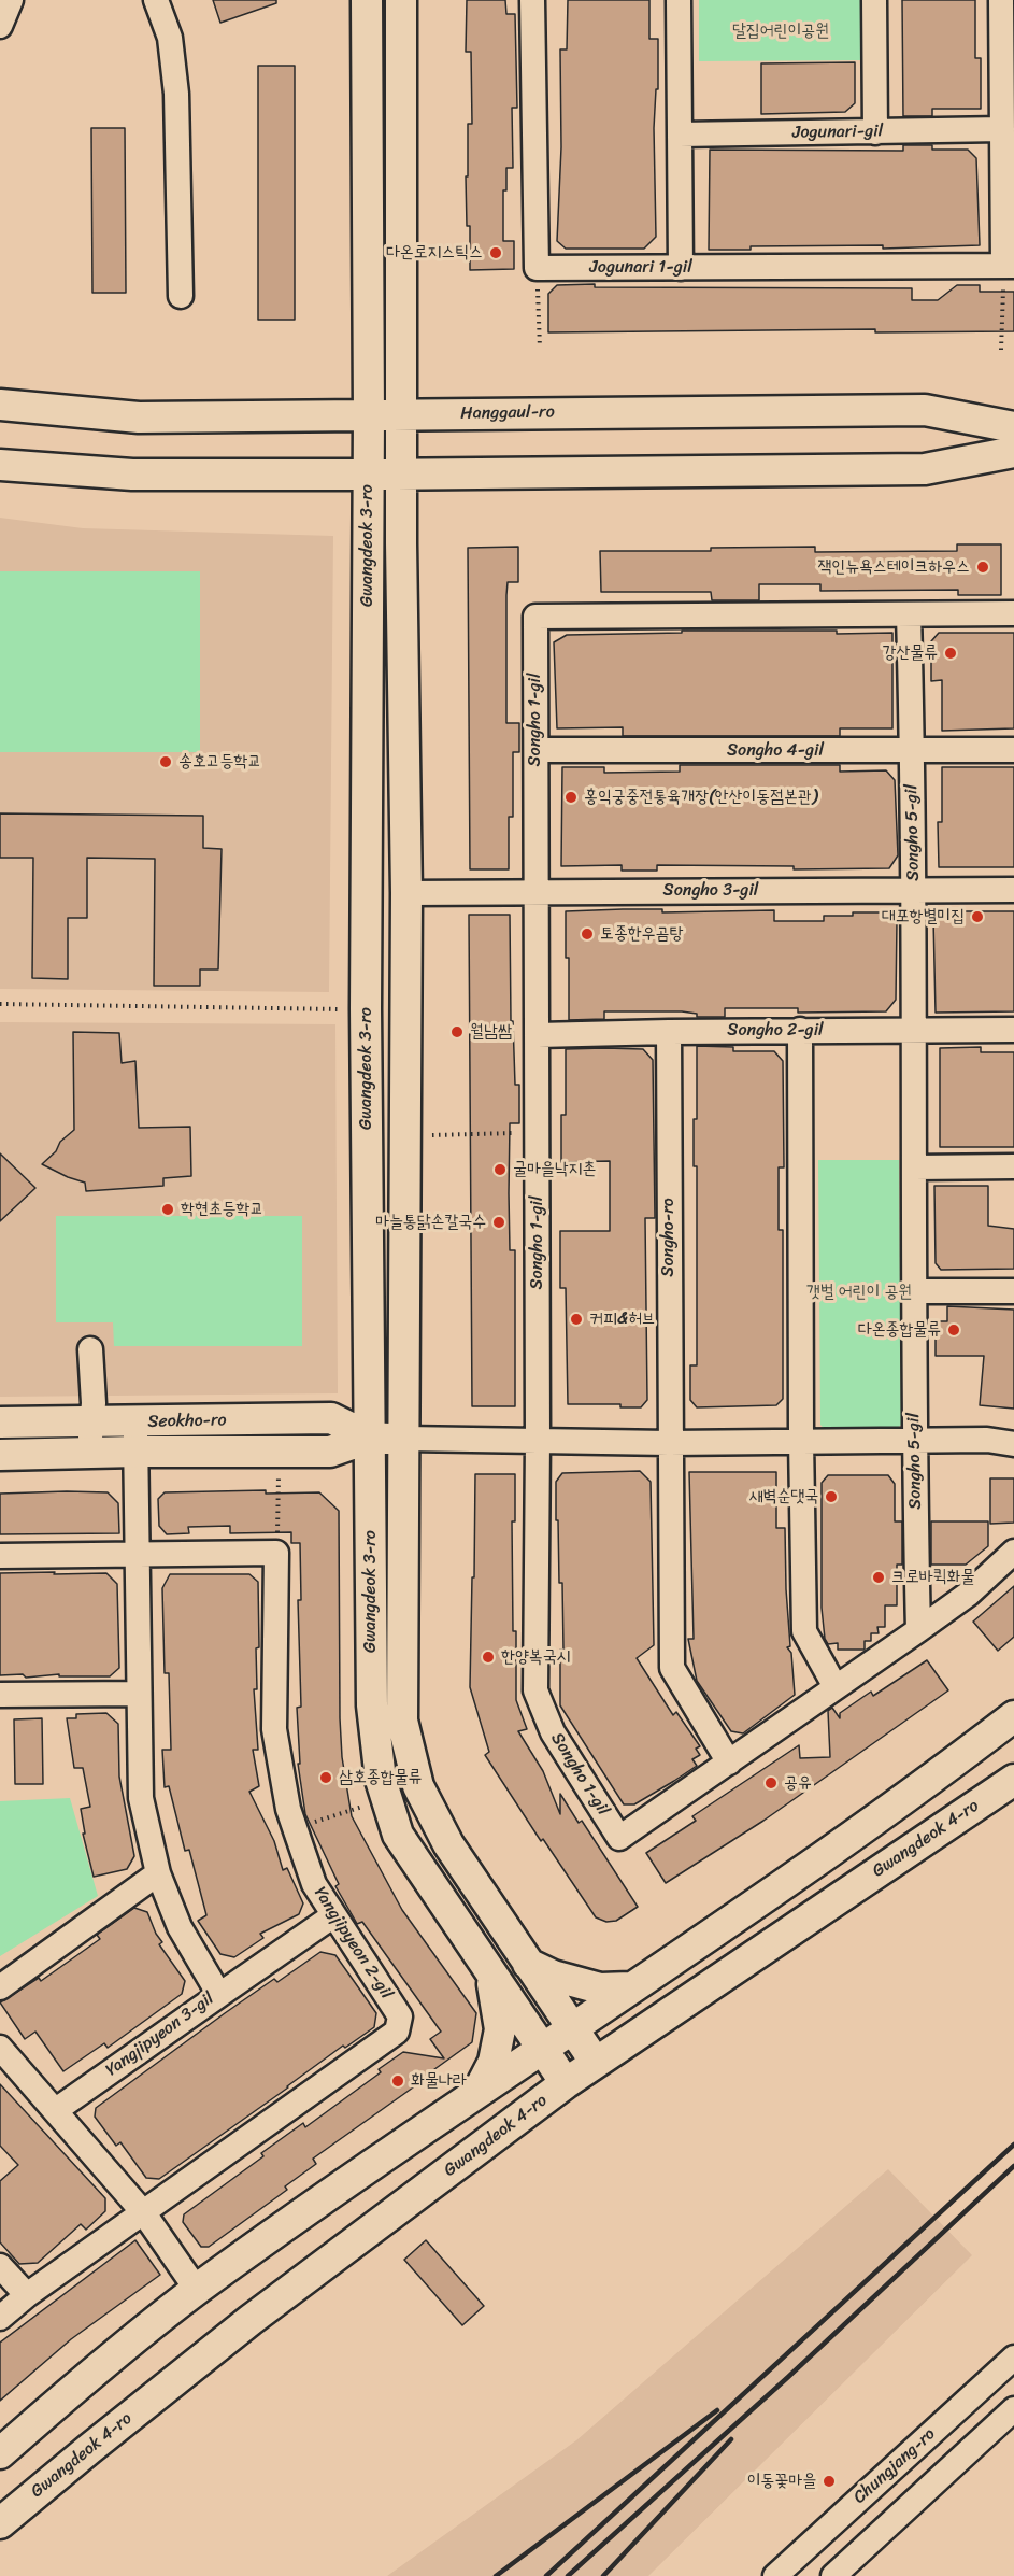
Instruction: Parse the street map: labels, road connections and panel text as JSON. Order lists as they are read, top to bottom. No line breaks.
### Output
{"streets":{"main road":["Hanggaul-ro","Gwangdeok 3-ro","Seokho-ro","Gwangdeok 4-ro"],"street":["Jogunari-gil","Jogunari 1-gil","Songho 1-gil","Songho 4-gil","Songho 5-gil","Songho 3-gil","Songho 2-gil","Songho-ro","Yangjipyeon 2-gil","Yangjipyeon 3-gil","Chungjang-ro"]},"crossings":[["Hanggaul-ro","Gwangdeok 3-ro"],["Gwangdeok 3-ro","Songho 3-gil"],["Gwangdeok 3-ro","Seokho-ro"],["Gwangdeok 3-ro","Gwangdeok 4-ro"],["Songho 1-gil","Songho 4-gil"],["Songho 1-gil","Songho 5-gil"],["Songho 1-gil","Songho 3-gil"],["Songho 1-gil","Songho 2-gil"],["Songho 1-gil","Songho-ro"],["Songho 4-gil","Songho 5-gil"],["Songho 5-gil","Songho 3-gil"],["Songho 5-gil","Songho 2-gil"],["Songho 2-gil","Songho-ro"],["Seokho-ro","Yangjipyeon 3-gil"]],"parks":["달집어린이공원","갯벌 어린이 공원"],"places":["다온로지스틱스","잭인뉴욕스테이크하우스","강산물류","송호고등학교","홍익궁중전통육개장(안산이동점본관)","대포항별미집","토종한우곰탕","월남쌈","굴마을낙지촌","학현초등학교","마늘통닭손칼국수","커피&허브","다온종합물류","새벽순댓국","크로바퀵화물","한양복국시","삼호종합물류","공유","화물나라","이동꽃마을"]}
